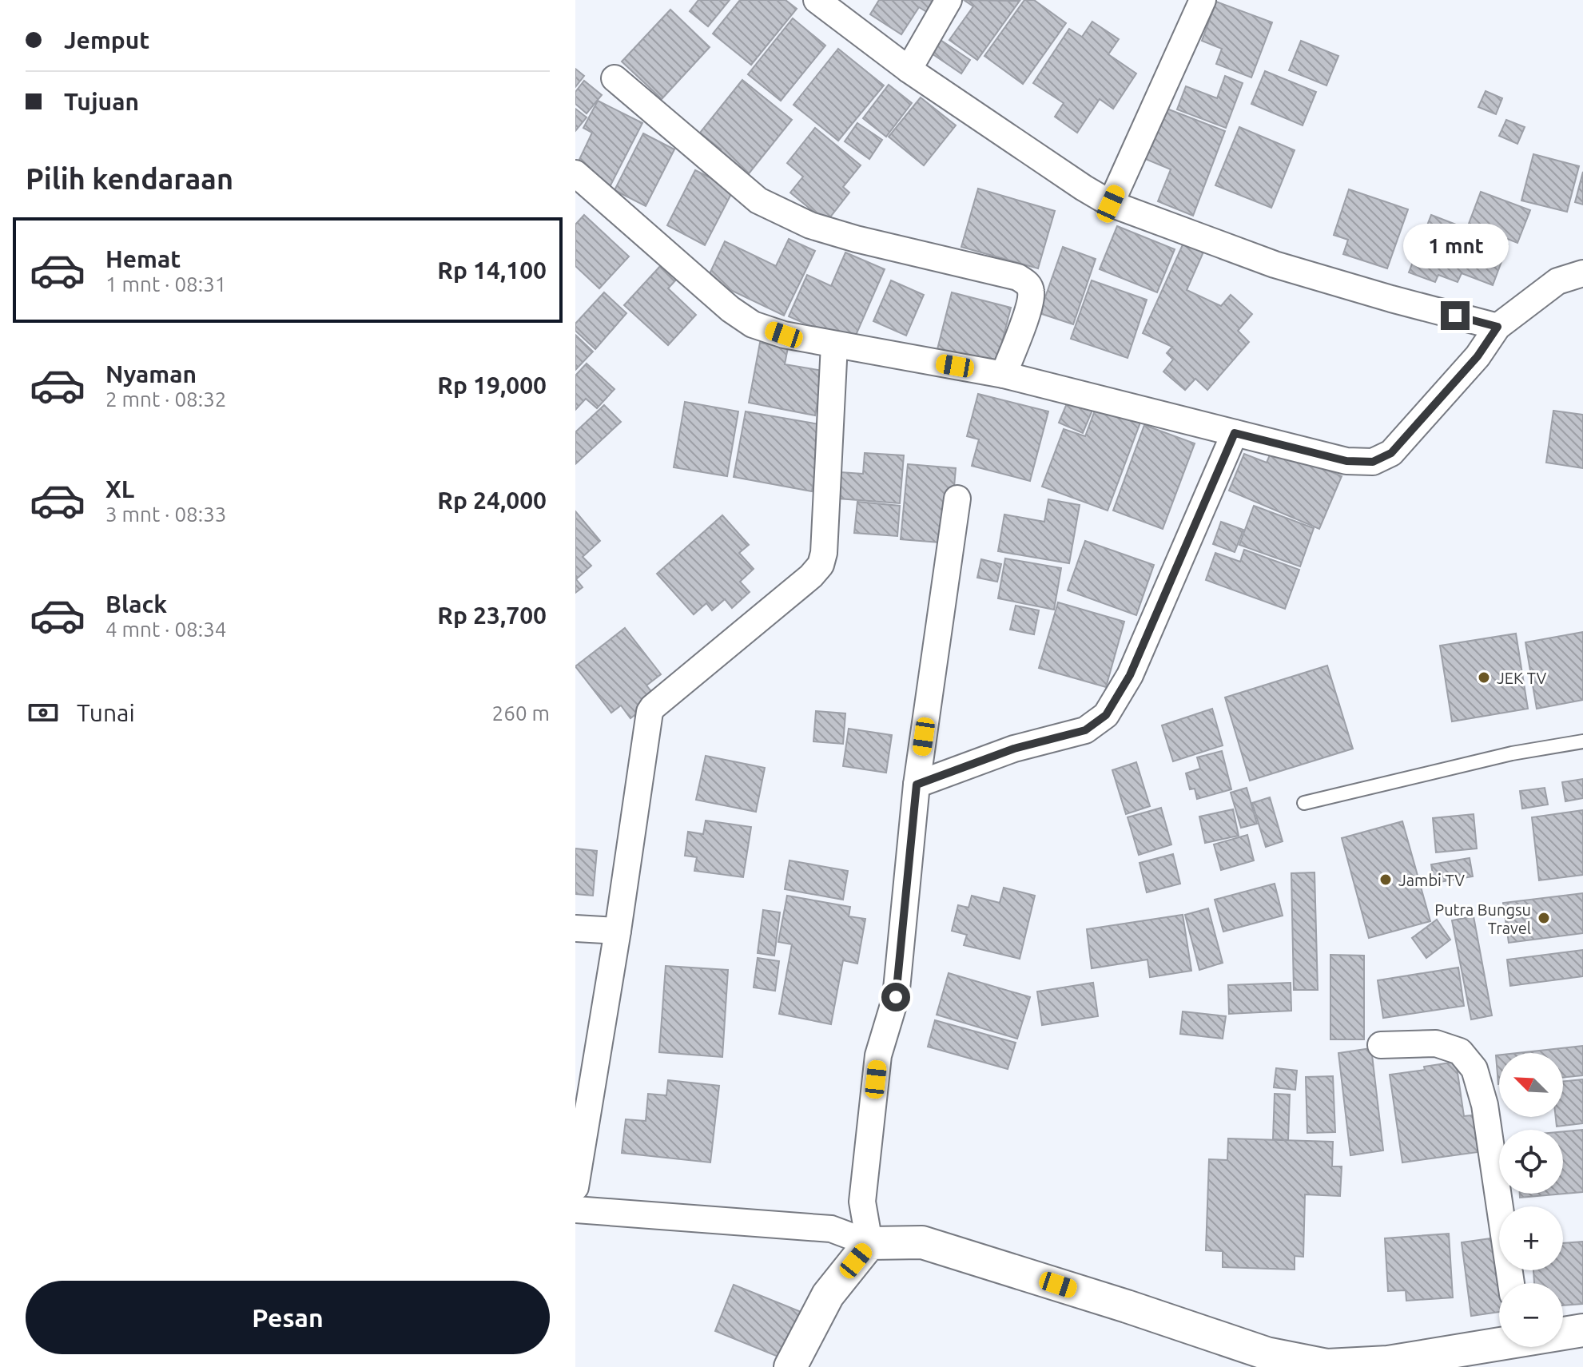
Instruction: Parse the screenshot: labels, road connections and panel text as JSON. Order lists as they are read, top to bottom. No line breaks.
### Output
{"places":["JEK TV","Jambi TV","Putra Bungsu Travel"],"north":"top left","page":{"banner":["Jemput","Tujuan"],"heading":"Pilih kendaraan","list":[{"name":"Hemat","note":"1 mnt · 08:31","value":"Rp 14,100"},{"name":"Nyaman","note":"2 mnt · 08:32","value":"Rp 19,000"},{"name":"XL","note":"3 mnt · 08:33","value":"Rp 24,000"},{"name":"Black","note":"4 mnt · 08:34","value":"Rp 23,700"}],"bubble":"1 mnt","pay":["Tunai","260 m"],"map_buttons":["+","−"],"buttons":"Pesan"}}
